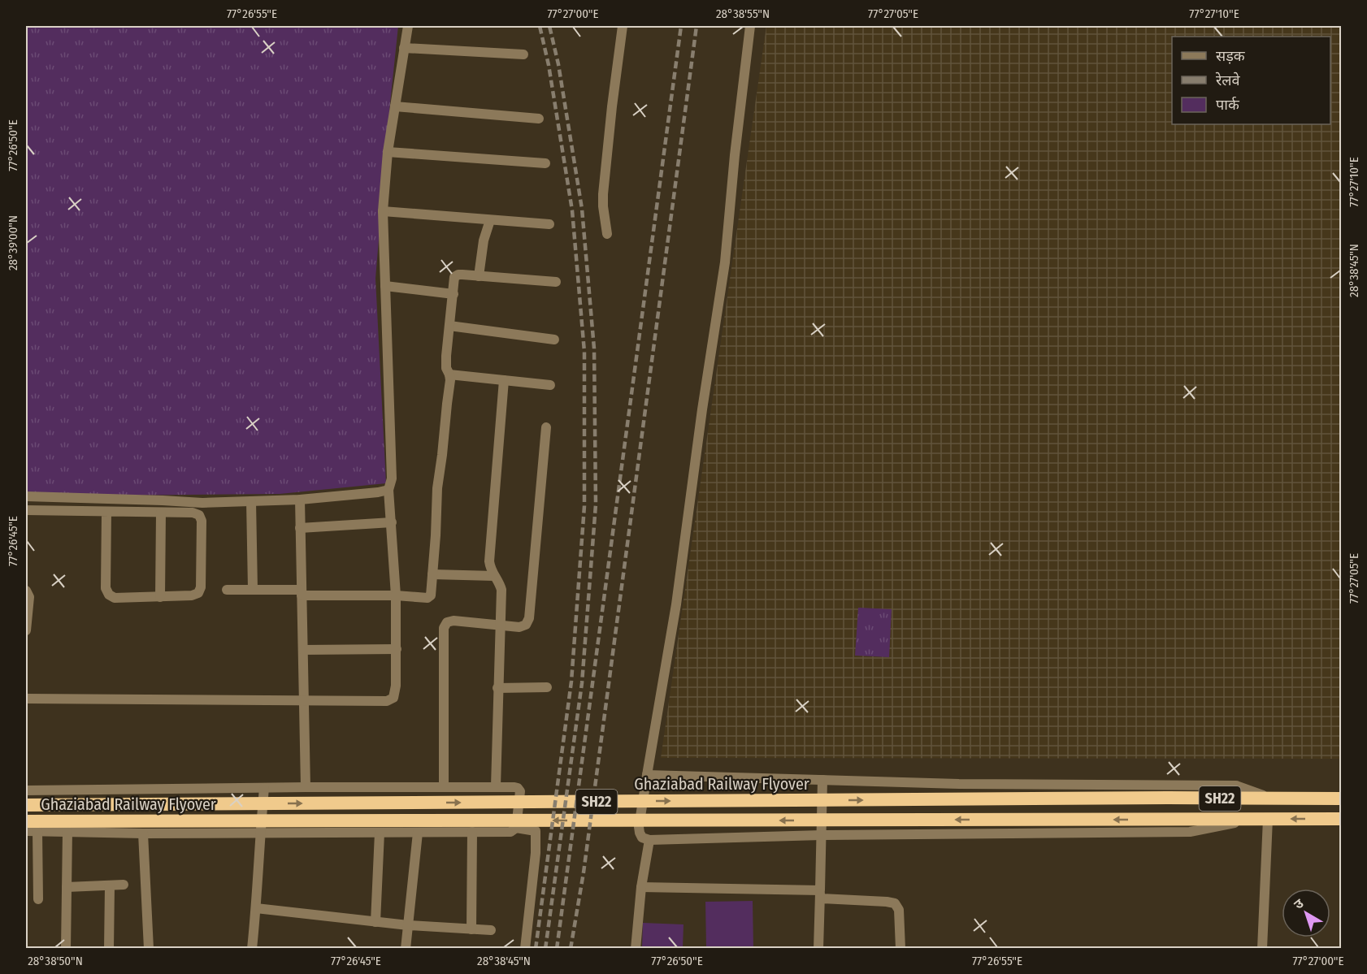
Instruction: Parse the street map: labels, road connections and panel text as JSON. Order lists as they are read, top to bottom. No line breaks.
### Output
{"streets":{"highway":["Ghaziabad Railway Flyover","SH22"]},"crossings":[["Ghaziabad Railway Flyover","SH22"]],"legend":["सड़क","रेलवे","पार्क"],"north":"top left","coordinates":["77°26'55\"E","77°27'00\"E","28°38'55\"N","77°27'05\"E","77°27'10\"E","77°26'50\"E","28°39'00\"N","28°38'45\"N","77°26'45\"E","28°38'50\"N"]}
